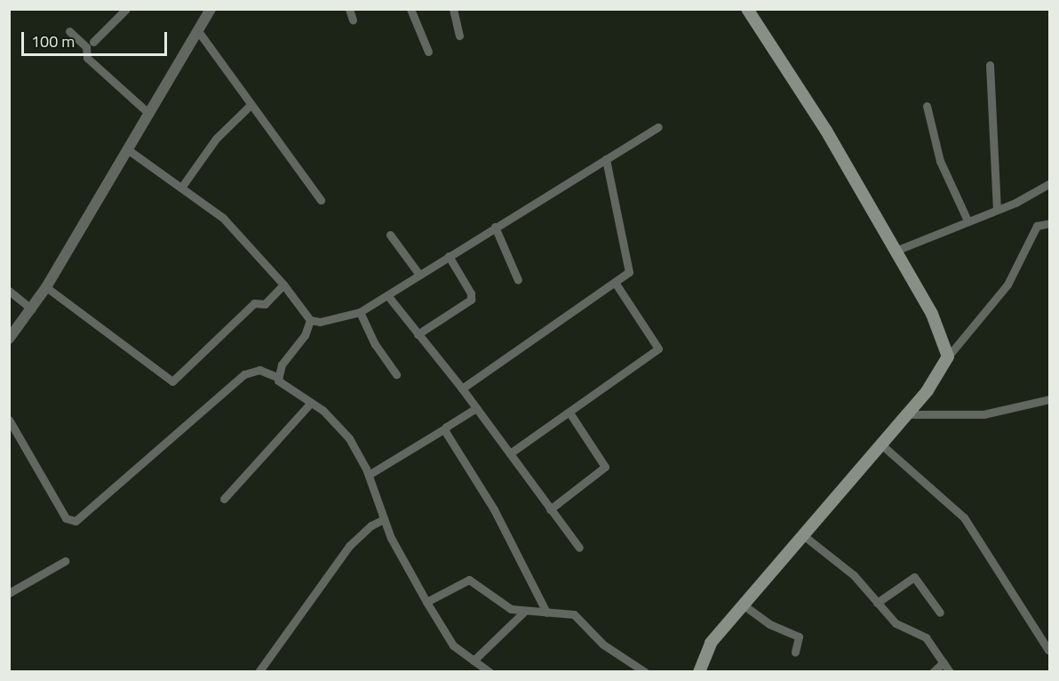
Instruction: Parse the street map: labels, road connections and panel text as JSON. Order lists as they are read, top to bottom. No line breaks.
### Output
{"scale_bar":"100 m"}
